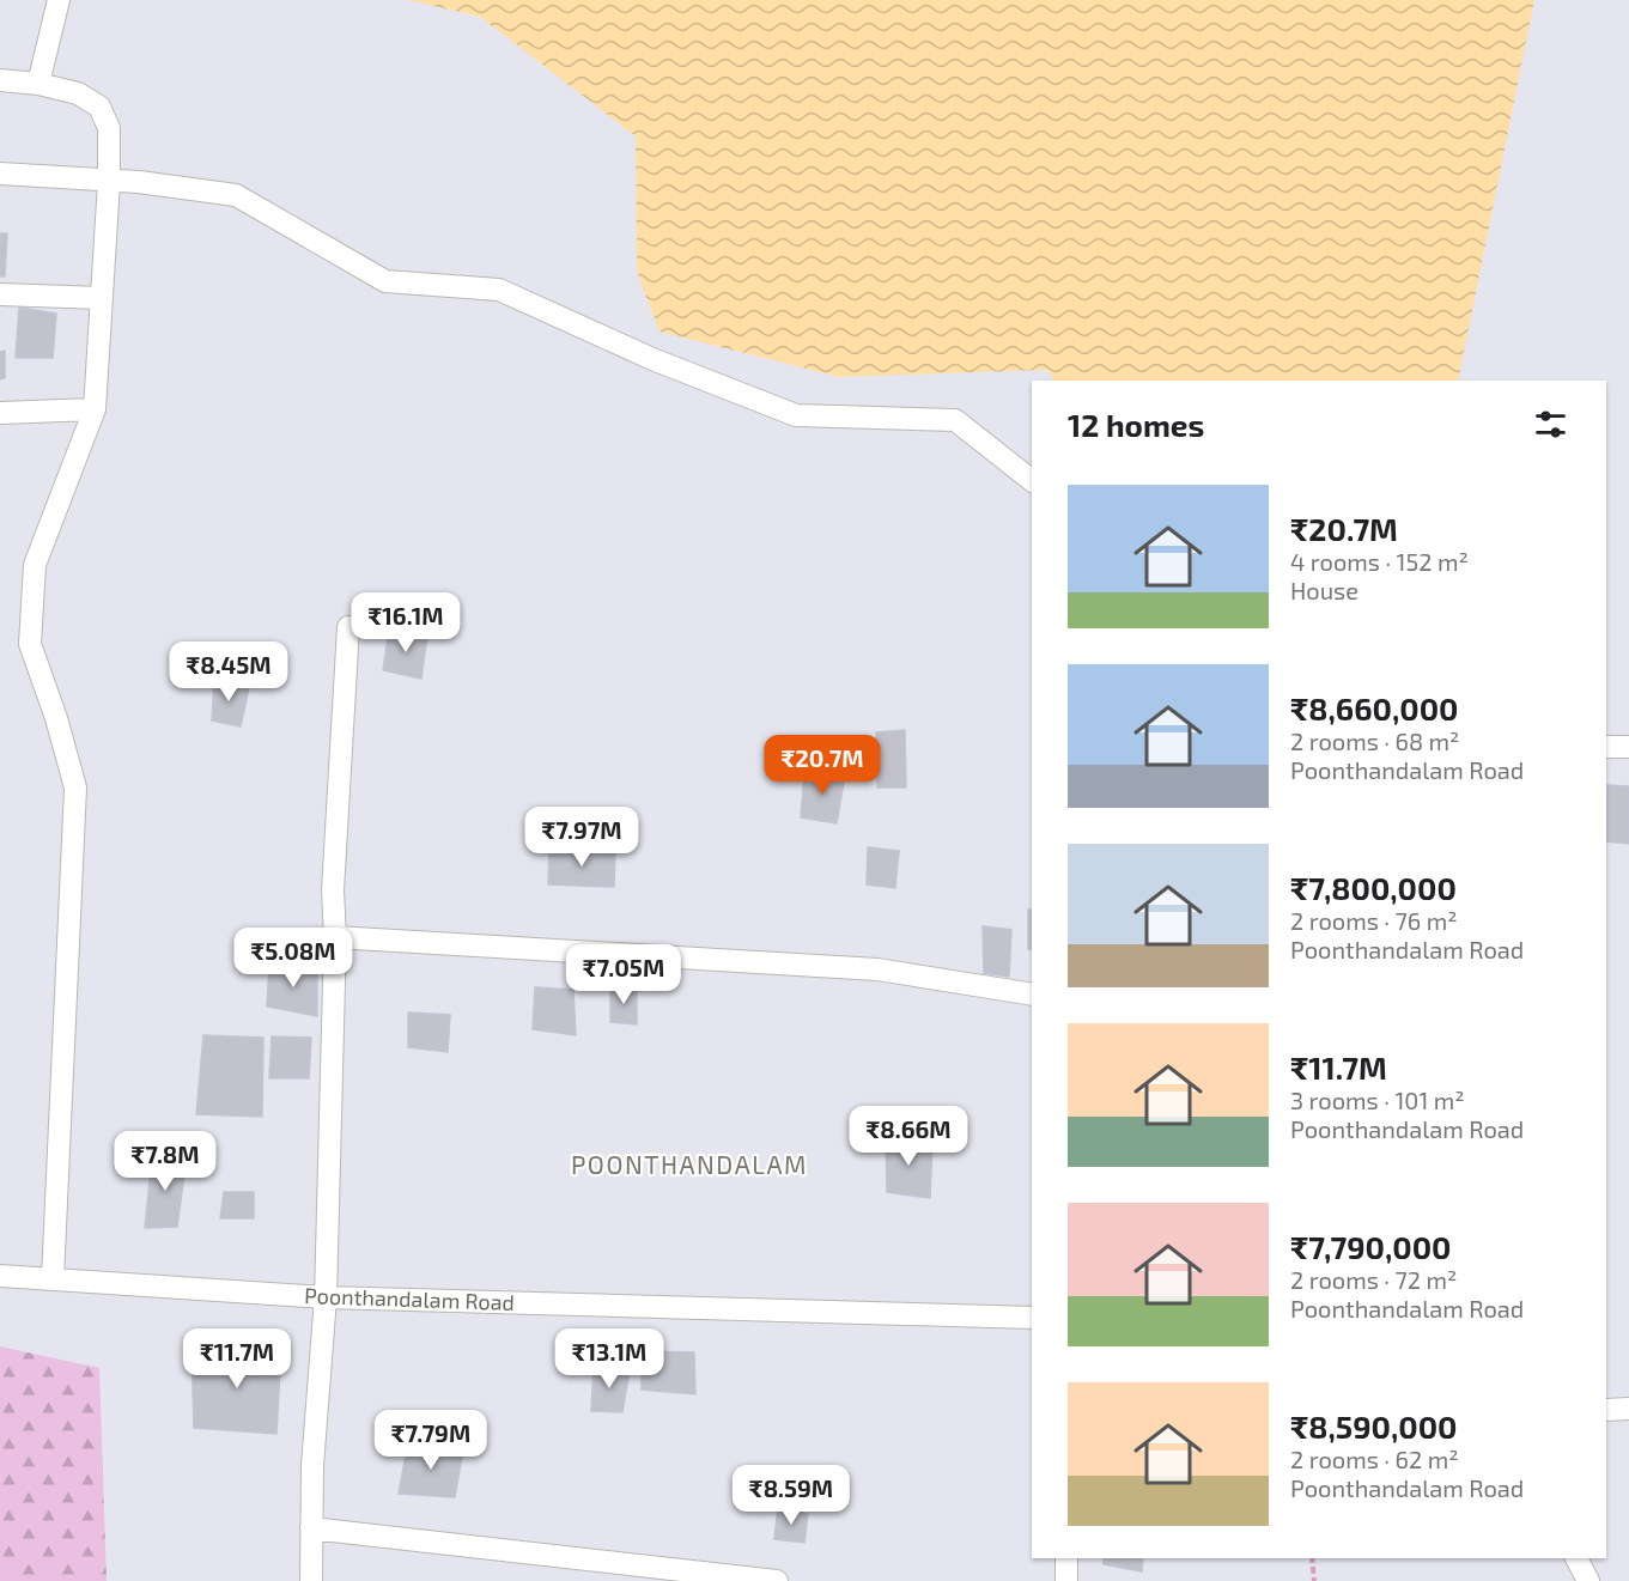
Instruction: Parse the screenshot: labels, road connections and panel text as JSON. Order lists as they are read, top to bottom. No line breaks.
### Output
{"streets":{"street":["Poonthandalam Road"]},"districts":["POONTHANDALAM"],"page":{"heading":"12 homes","list":[{"name":"₹20.7M","note":"4 rooms · 152 m² · House"},{"name":"₹8,660,000","note":"2 rooms · 68 m² · Poonthandalam Road"},{"name":"₹7,800,000","note":"2 rooms · 76 m² · Poonthandalam Road"},{"name":"₹11.7M","note":"3 rooms · 101 m² · Poonthandalam Road"},{"name":"₹7,790,000","note":"2 rooms · 72 m² · Poonthandalam Road"},{"name":"₹8,590,000","note":"2 rooms · 62 m² · Poonthandalam Road"}],"price":["₹16.1M","₹8.45M","₹20.7M","₹7.97M","₹5.08M","₹7.05M","₹8.66M","₹7.8M","₹11.7M","₹13.1M","₹7.79M","₹8.59M"]}}
